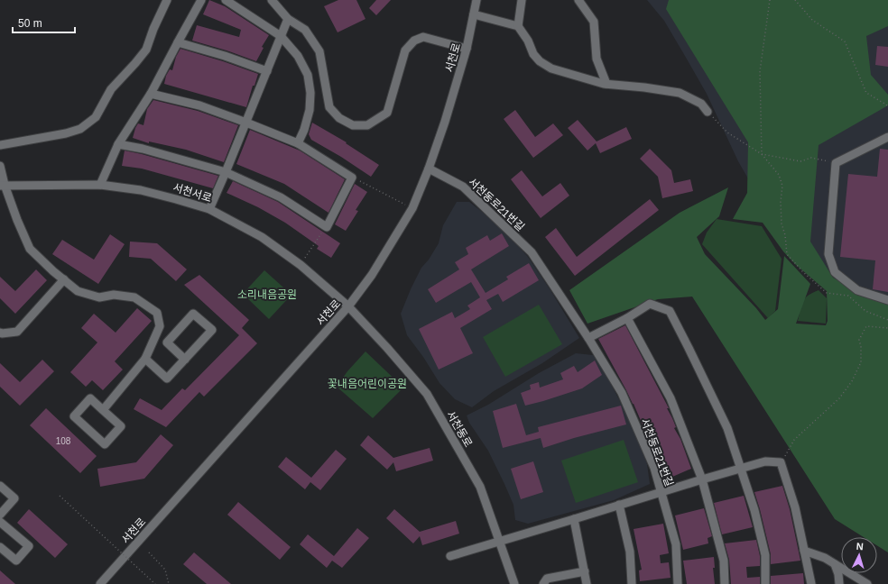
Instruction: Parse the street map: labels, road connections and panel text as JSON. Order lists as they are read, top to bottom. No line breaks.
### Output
{"streets":{"street":["서천로","서천서로","서천동로21번길","서천동로"]},"crossings":[["서천로","서천서로"],["서천로","서천동로21번길"],["서천로","서천동로"],["서천서로","서천동로"]],"parks":["소리내음공원","꽃내음어린이공원"],"house_numbers":["108"],"scale_bar":"50 m","north":"top"}
